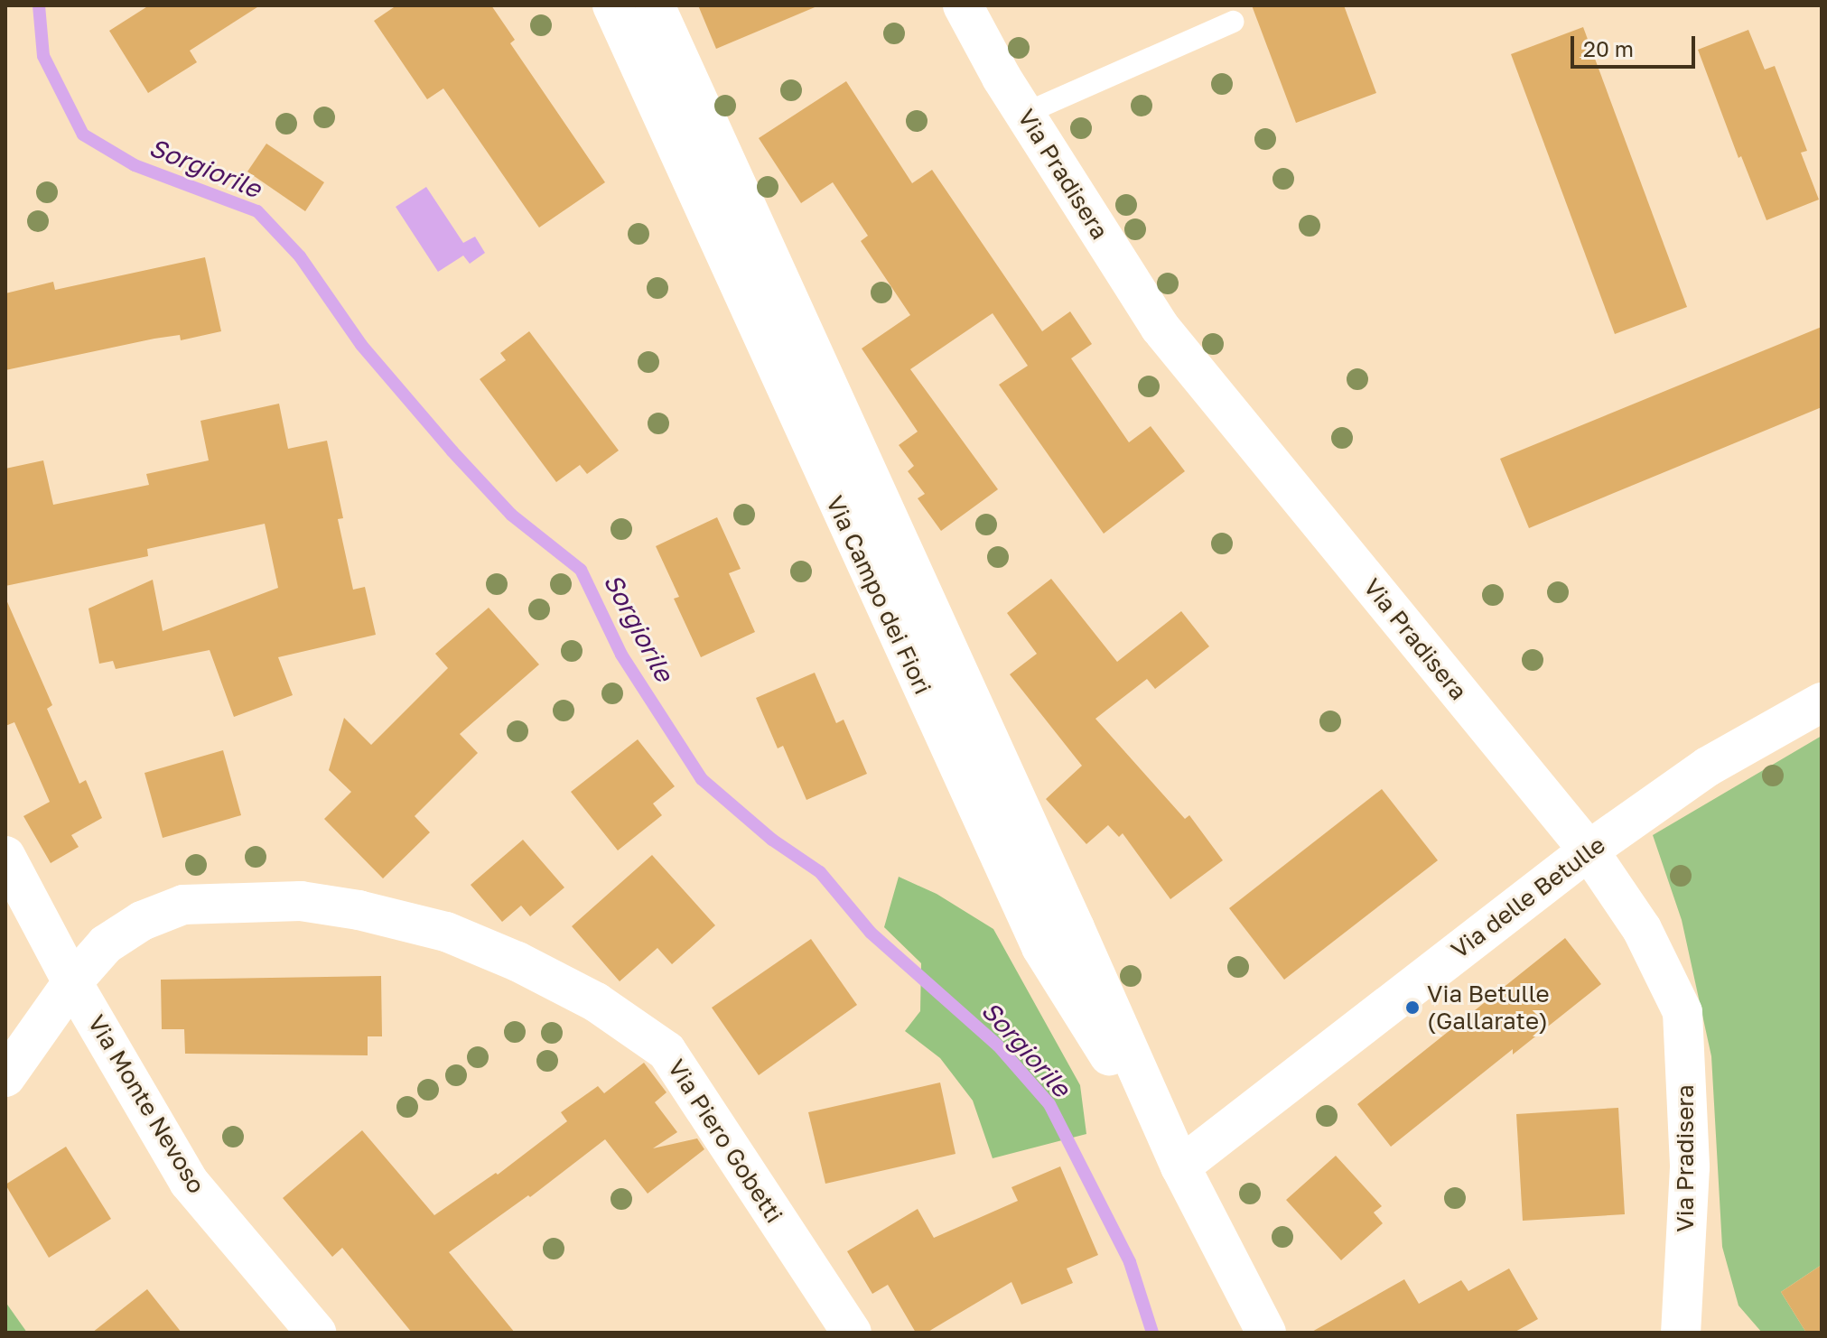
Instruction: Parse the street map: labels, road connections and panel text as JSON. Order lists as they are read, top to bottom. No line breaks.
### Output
{"streets":{"street":["Via Pradisera","Via Campo dei Fiori","Via delle Betulle","Via Monte Nevoso","Via Piero Gobetti"]},"crossings":[["Via Pradisera","Via delle Betulle"],["Via Campo dei Fiori","Via delle Betulle"],["Via Monte Nevoso","Via Piero Gobetti"]],"water":["Sorgiorile"],"places":["Via Betulle (Gallarate)"],"scale_bar":"20 m"}
